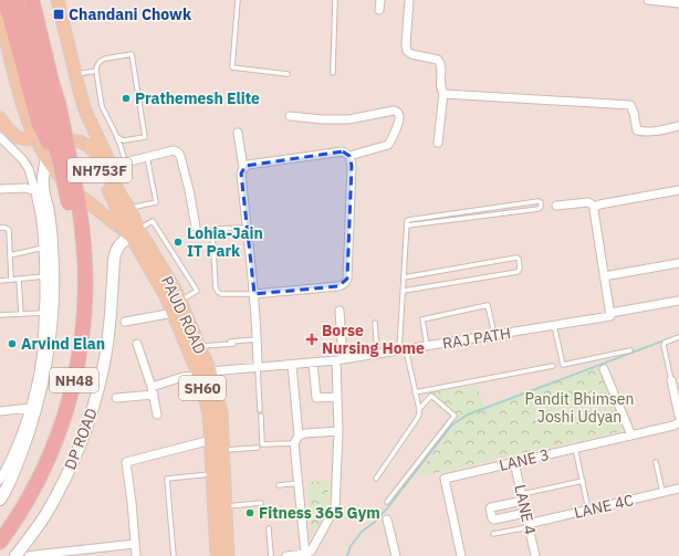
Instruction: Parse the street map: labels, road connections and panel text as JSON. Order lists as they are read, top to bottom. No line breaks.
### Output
{"streets":{"highway":["NH48"],"main road":["NH753F","PAUD ROAD","SH60"],"street":["RAJ PATH","DP ROAD","LANE 3","LANE 4C","LANE 4"]},"crossings":[["PAUD ROAD","RAJ PATH"],["PAUD ROAD","DP ROAD"],["LANE 3","LANE 4"],["LANE 4C","LANE 4"]],"parks":["Pandit Bhimsen Joshi Udyan"],"places":{"transit":["Chandani Chowk"],"other":["Prathemesh Elite","Lohia-Jain IT Park","Arvind Elan","Fitness 365 Gym"],"health":["Borse Nursing Home"]}}
